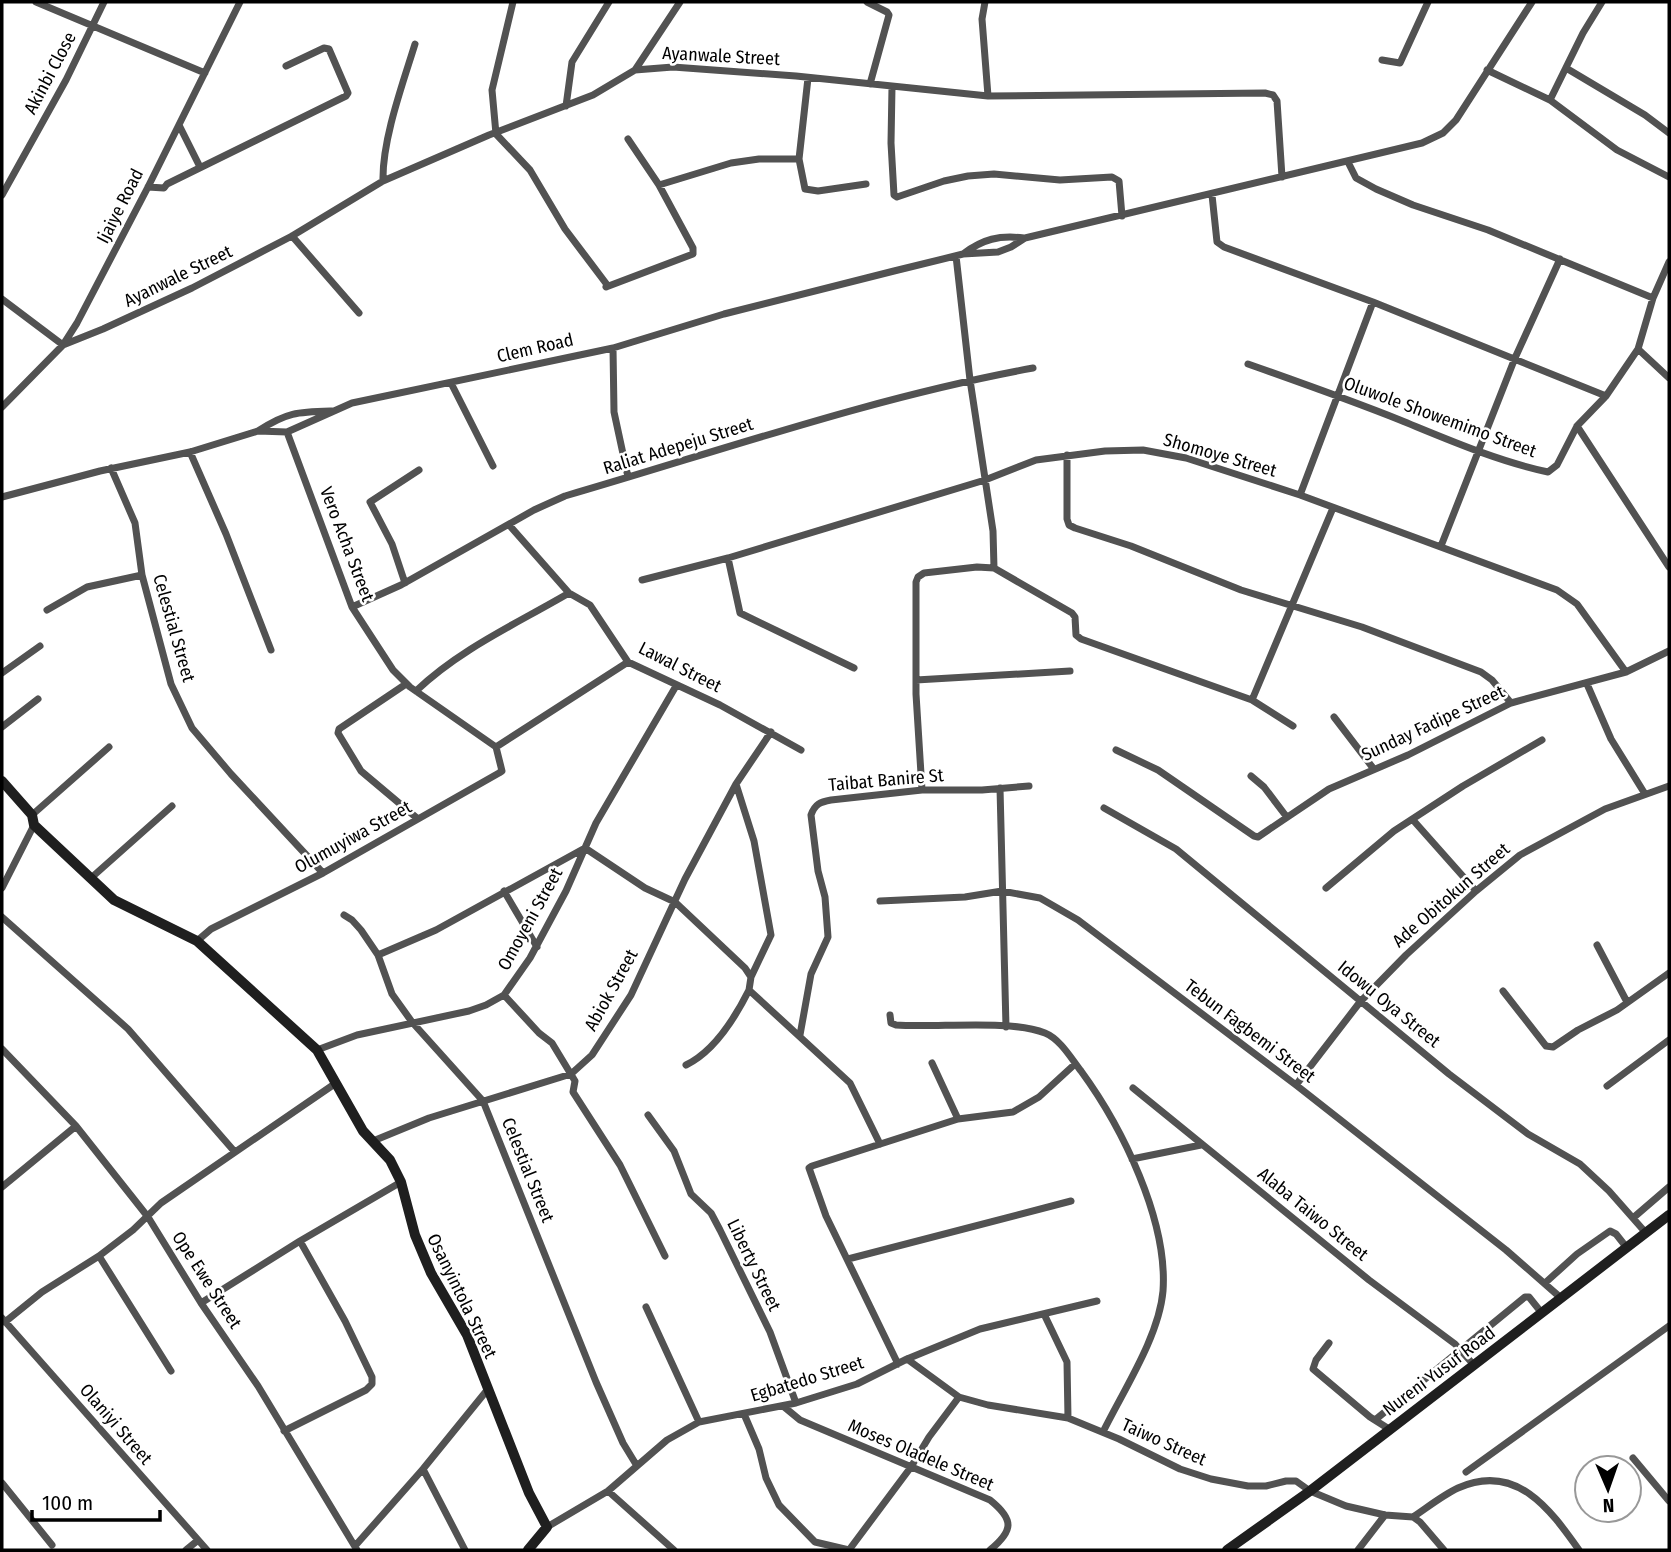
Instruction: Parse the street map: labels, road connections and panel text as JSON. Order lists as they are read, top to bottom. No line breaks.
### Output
{"streets":{"street":["Ayanwale Street","Akinbi Close","Ijaiye Road","Clem Road","Oluwole Showemimo Street","Raliat Adepeju Street","Shomoye Street","Vero Acha Street","Celestial Street","Lawal Street","Sunday Fadipe Street","Taibat Banire St","Olumuyiwa Street","Ade Obitokun Street","Omoyeni Street","Abiok Street","Idowu Oya Street","Tebun Fagbemi Street","Alaba Taiwo Street","Liberty Street","Ope Ewe Street","Osanyintola Street","Nureni Yusuf Road","Egbatedo Street","Olaniyi Street","Taiwo Street","Moses Oladele Street"]},"crossings":[["Ayanwale Street","Ijaiye Road"],["Ayanwale Street","Clem Road"],["Clem Road","Vero Acha Street"],["Clem Road","Celestial Street"],["Raliat Adepeju Street","Vero Acha Street"],["Raliat Adepeju Street","Lawal Street"],["Shomoye Street","Sunday Fadipe Street"],["Vero Acha Street","Olumuyiwa Street"],["Celestial Street","Olumuyiwa Street"],["Celestial Street","Omoyeni Street"],["Celestial Street","Abiok Street"],["Celestial Street","Egbatedo Street"],["Lawal Street","Omoyeni Street"],["Lawal Street","Abiok Street"],["Olumuyiwa Street","Osanyintola Street"],["Ade Obitokun Street","Idowu Oya Street"],["Ade Obitokun Street","Tebun Fagbemi Street"],["Omoyeni Street","Osanyintola Street"],["Abiok Street","Osanyintola Street"],["Idowu Oya Street","Nureni Yusuf Road"],["Tebun Fagbemi Street","Nureni Yusuf Road"],["Alaba Taiwo Street","Nureni Yusuf Road"],["Liberty Street","Egbatedo Street"],["Osanyintola Street","Egbatedo Street"],["Nureni Yusuf Road","Taiwo Street"],["Egbatedo Street","Taiwo Street"],["Egbatedo Street","Moses Oladele Street"]],"scale_bar":"100 m","north":"bottom"}
